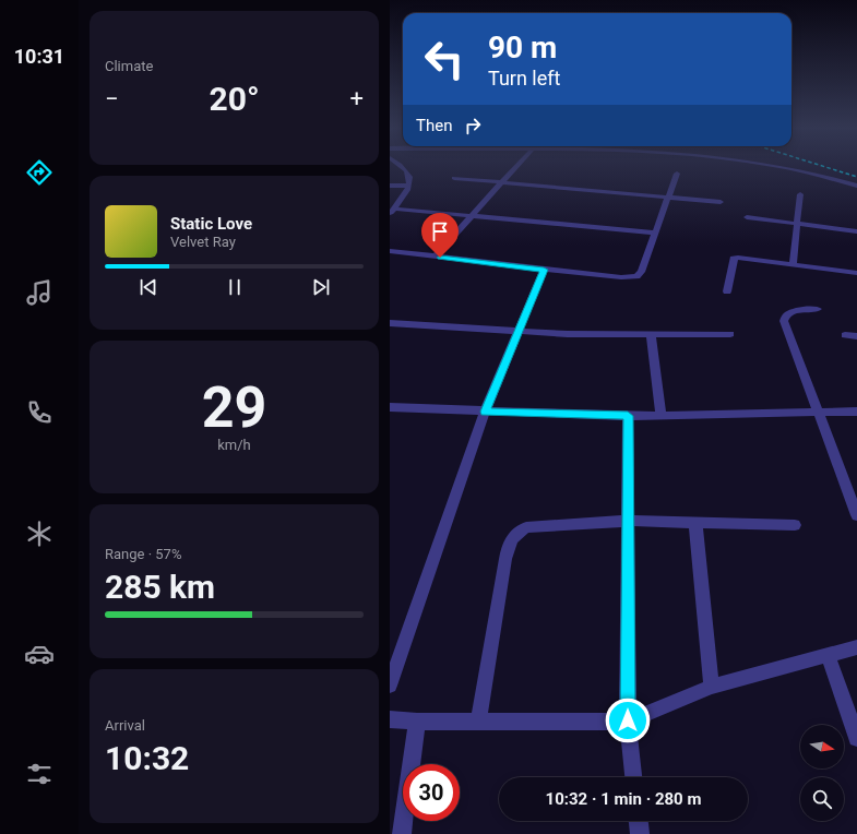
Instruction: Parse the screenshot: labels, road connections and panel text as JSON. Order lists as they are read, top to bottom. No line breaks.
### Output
{"north":"right","page":{"tabs":"10:31","tile":["Climate",["29","km/h"],["Range · 57%","285 km"],["Arrival","10:32"]],"turn":["90 m","Turn left"],"heat":["−","20°","+"],"then":"Then","song":["Static Love","Velvet Ray"],"limit":"30","trip":"10:32 · 1 min · 280 m"}}
